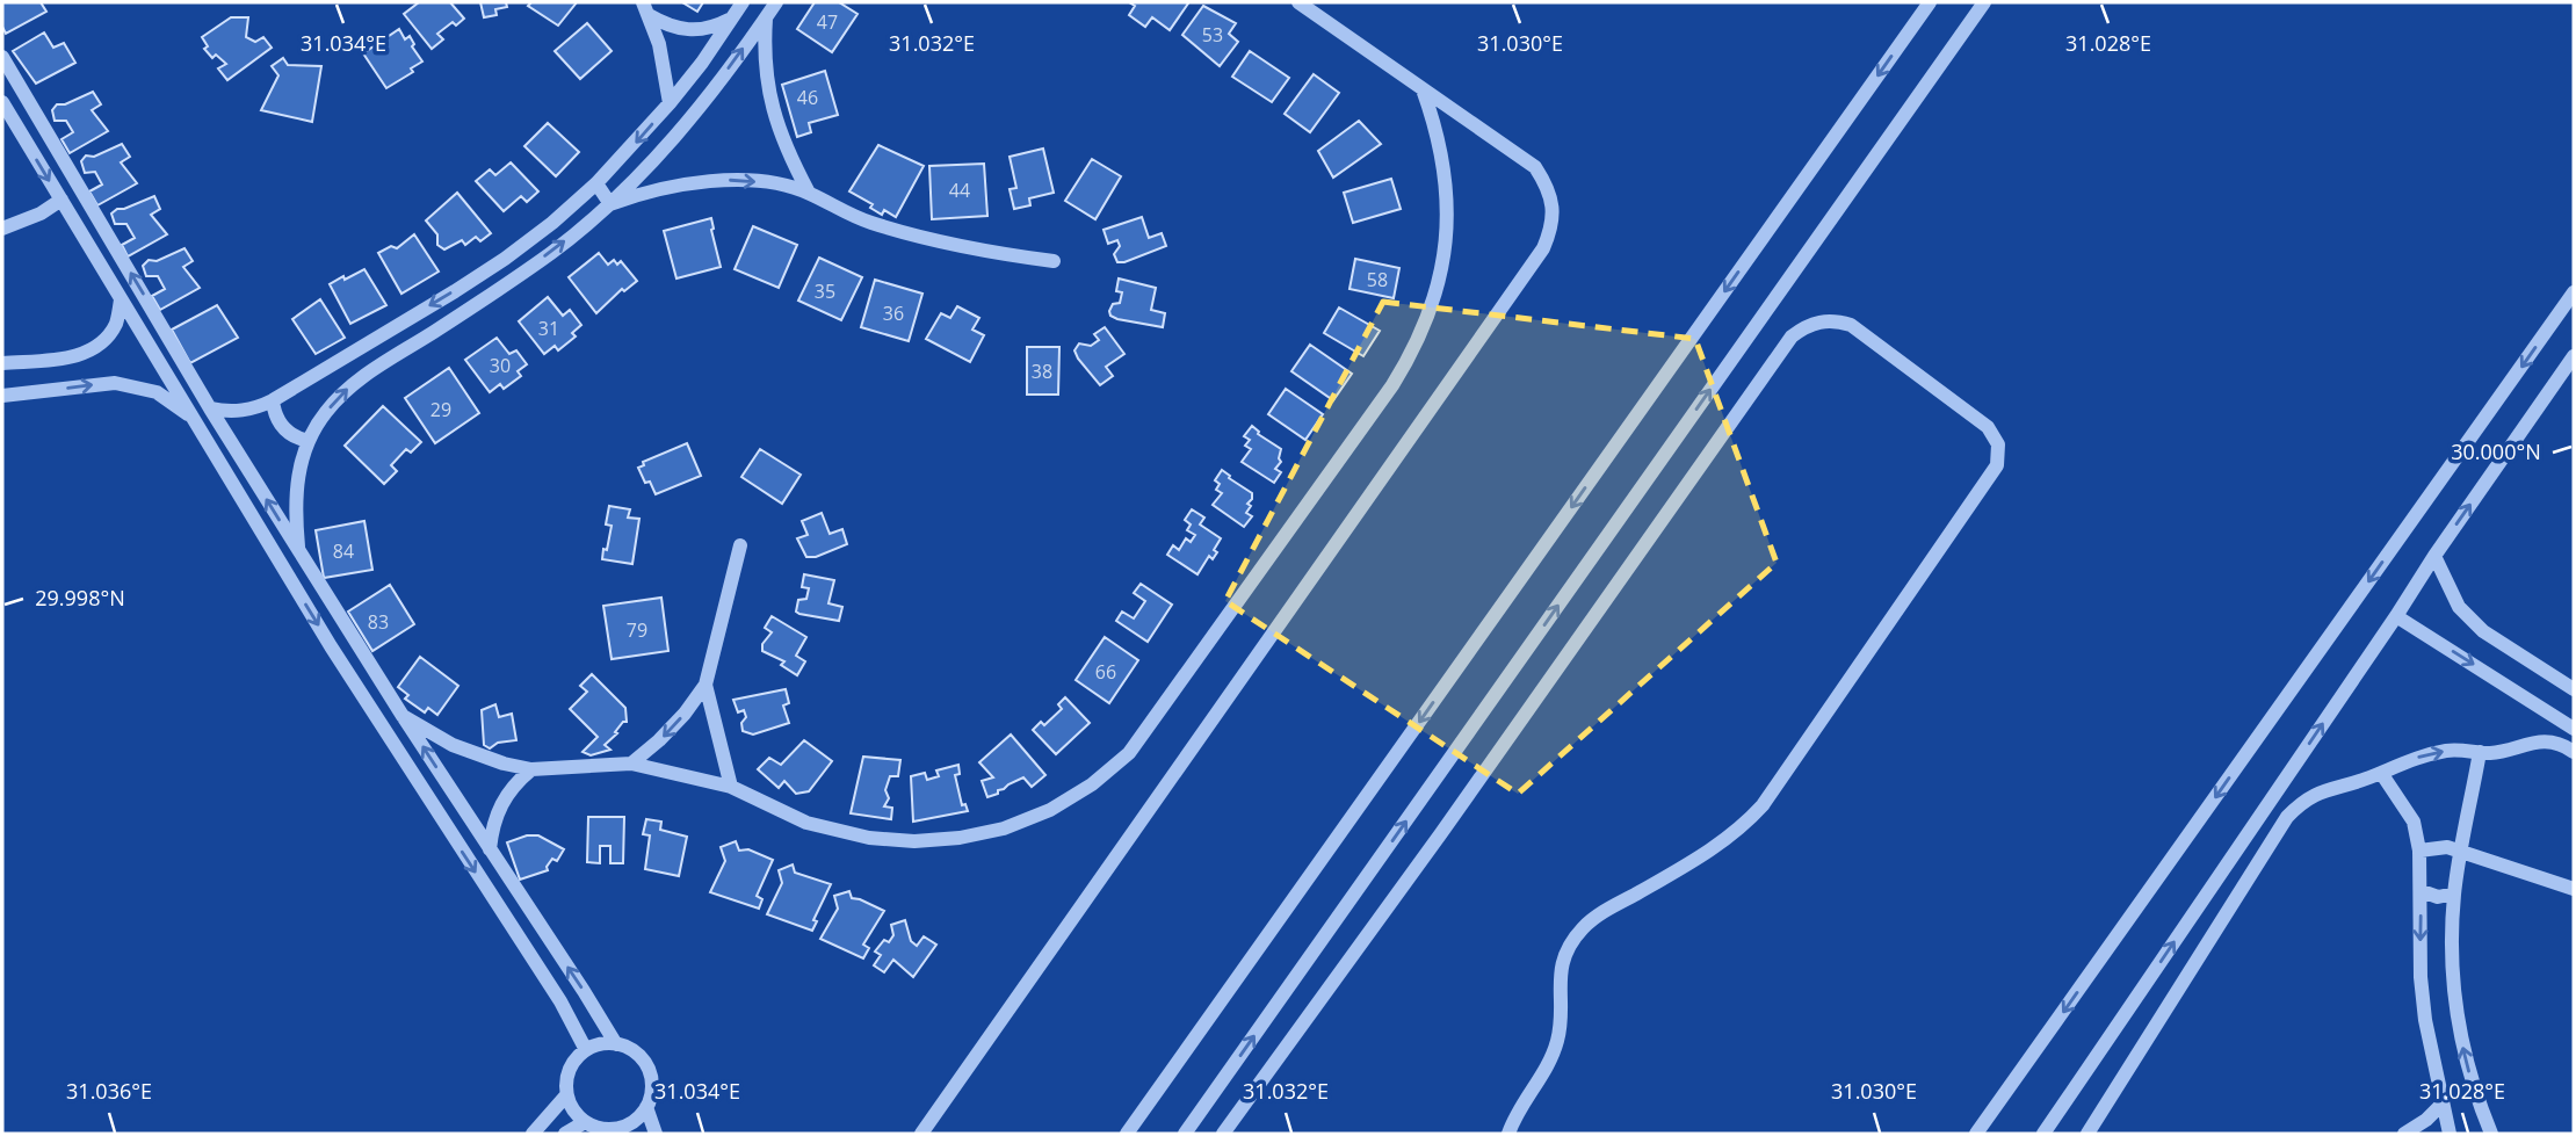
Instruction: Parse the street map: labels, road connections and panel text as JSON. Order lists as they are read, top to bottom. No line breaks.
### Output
{"house_numbers":["47","53","46","44","58","35","36","31","30","38","29","84","83","79","66"],"coordinates":["31.034°E","31.032°E","31.030°E","31.028°E","30.000°N","29.998°N","31.036°E"]}
